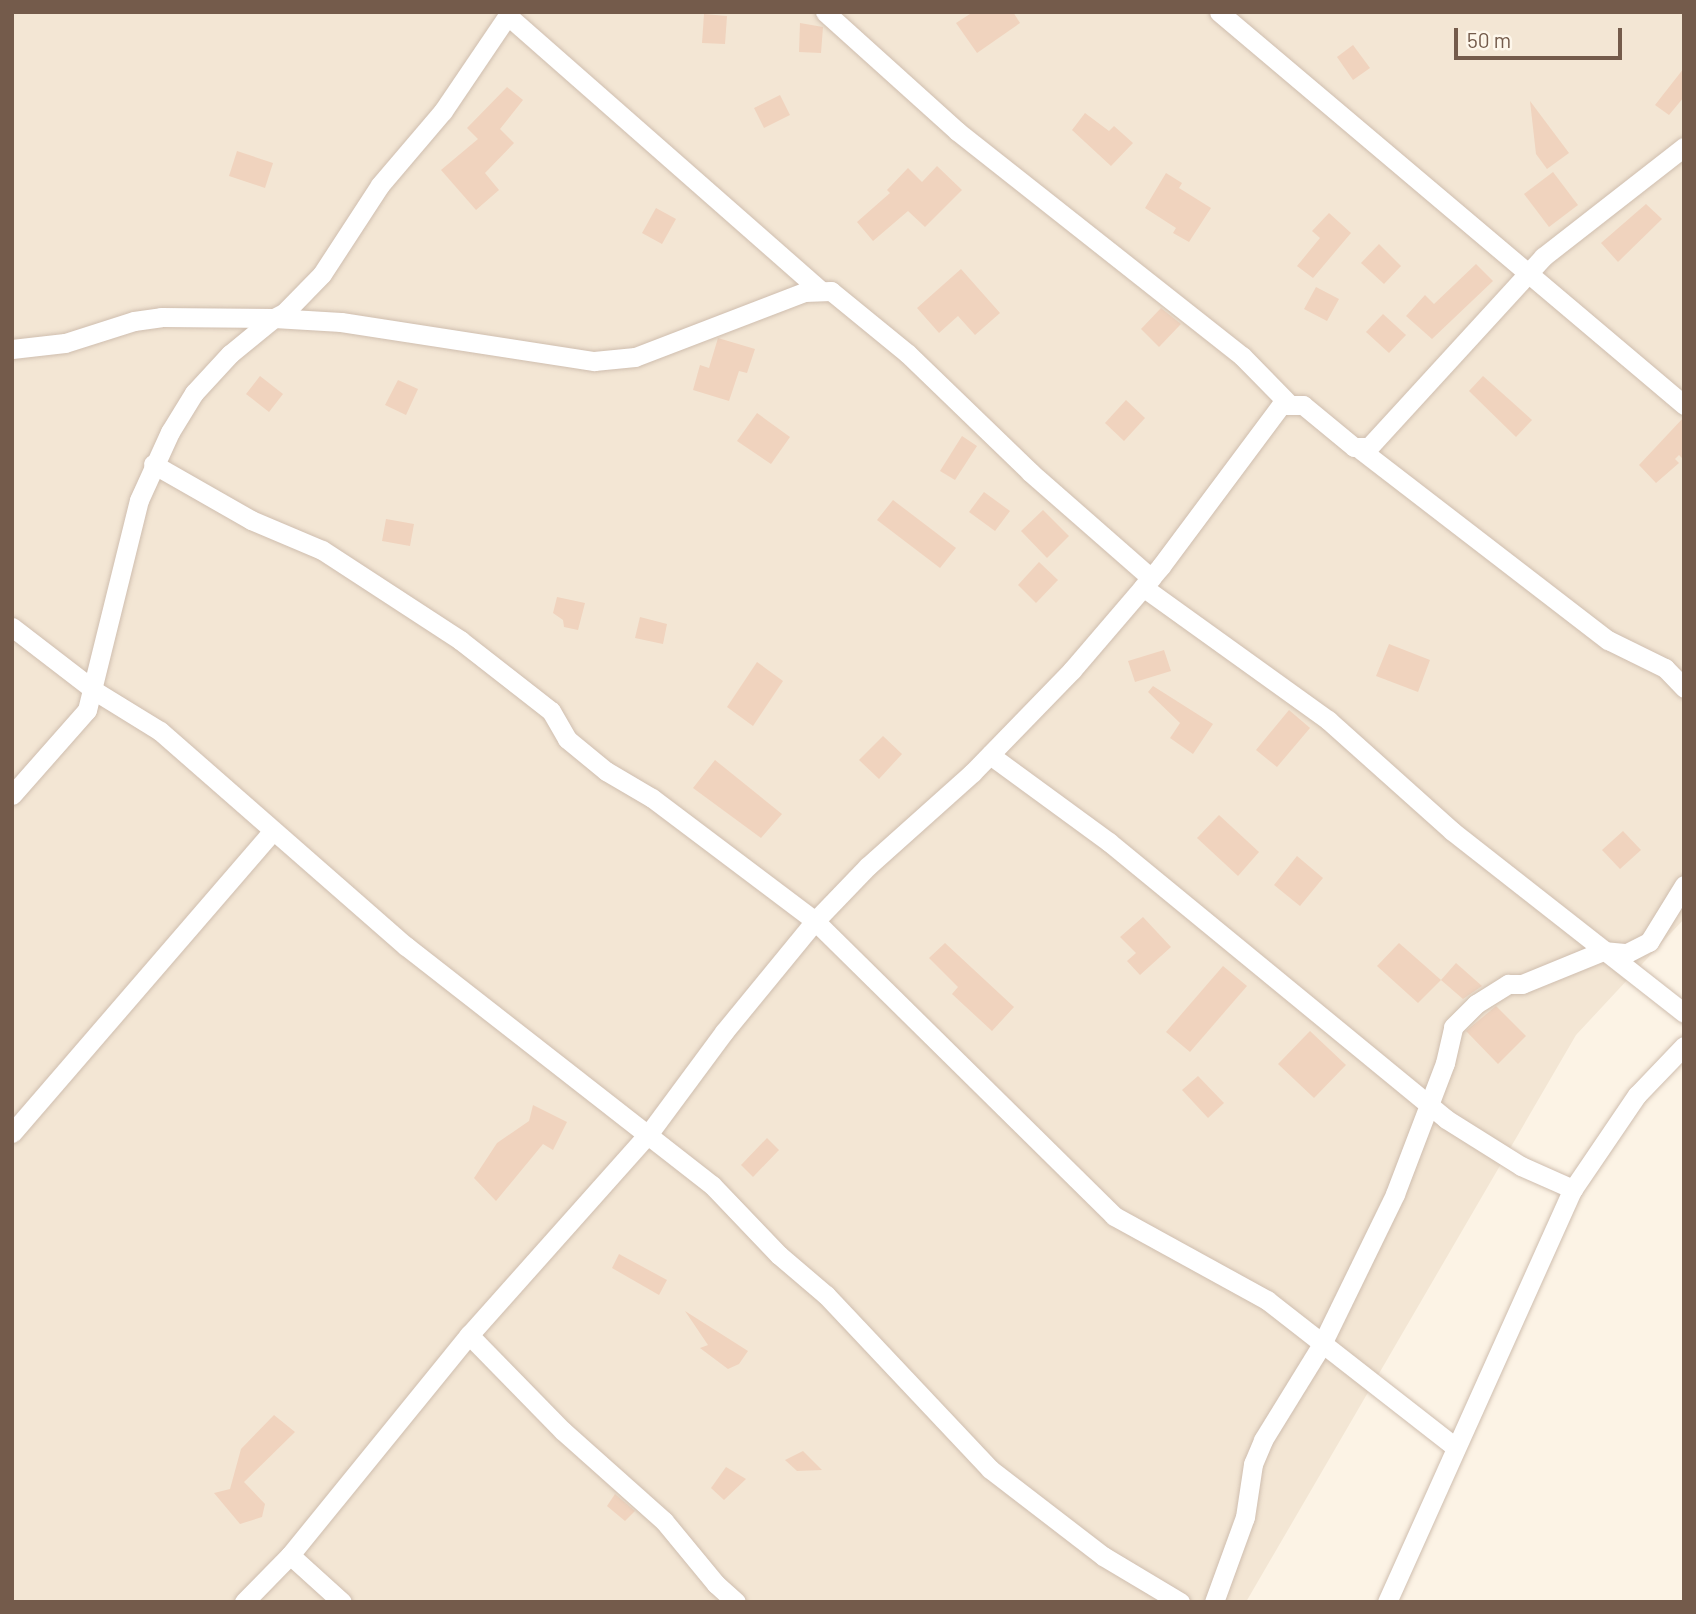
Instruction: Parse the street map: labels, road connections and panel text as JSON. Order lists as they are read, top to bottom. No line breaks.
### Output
{"scale_bar":"50 m"}
